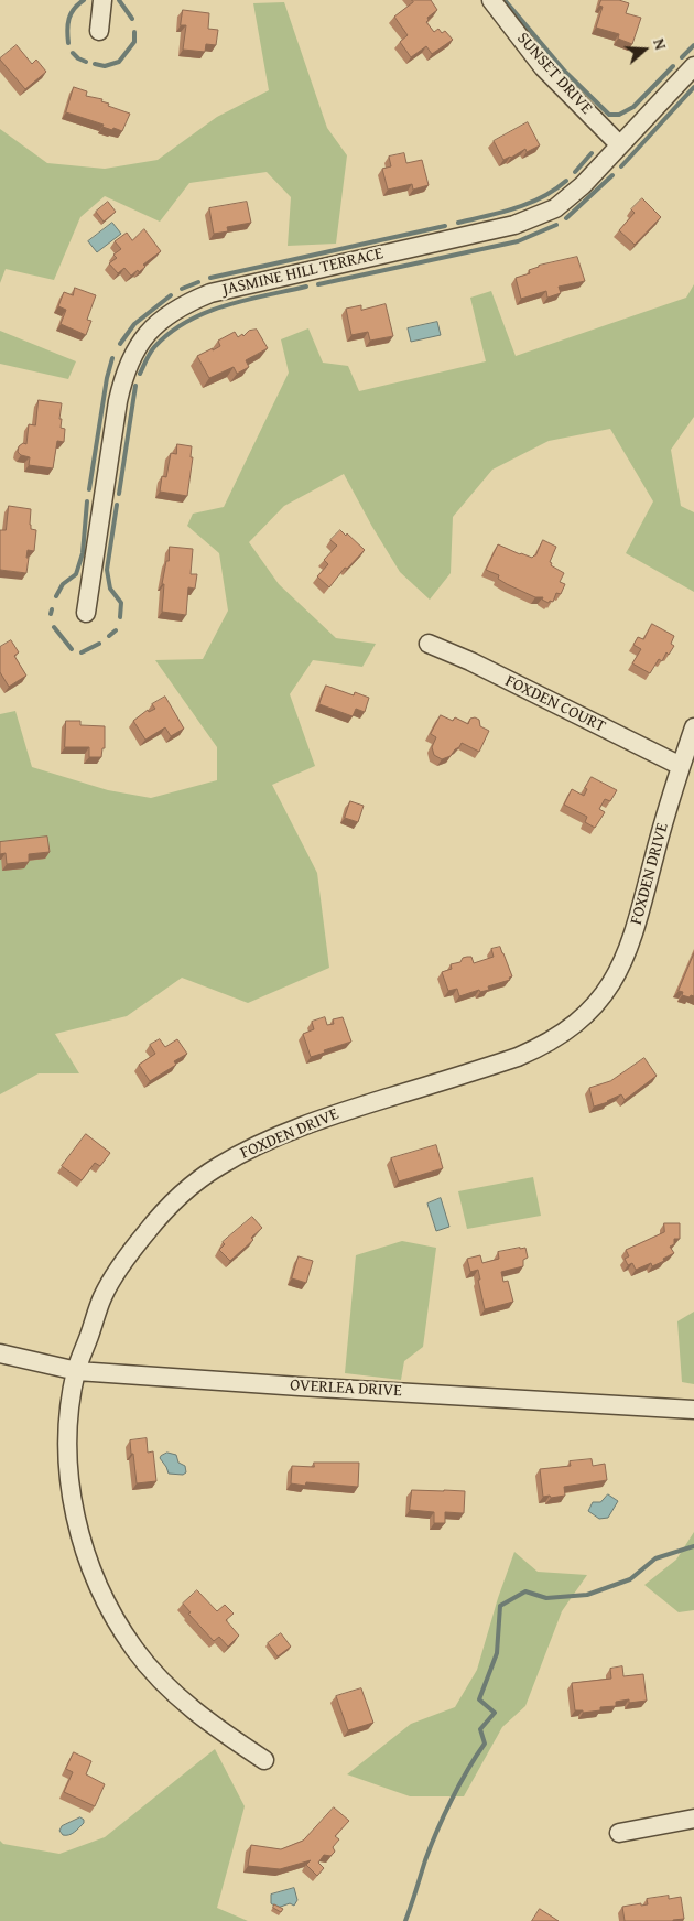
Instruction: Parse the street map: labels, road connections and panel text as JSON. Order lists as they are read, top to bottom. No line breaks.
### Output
{"streets":{"street":["SUNSET DRIVE","JASMINE HILL TERRACE","FOXDEN COURT","FOXDEN DRIVE","OVERLEA DRIVE"]},"crossings":[["SUNSET DRIVE","JASMINE HILL TERRACE"],["FOXDEN COURT","FOXDEN DRIVE"],["FOXDEN DRIVE","OVERLEA DRIVE"]],"north":"right"}
